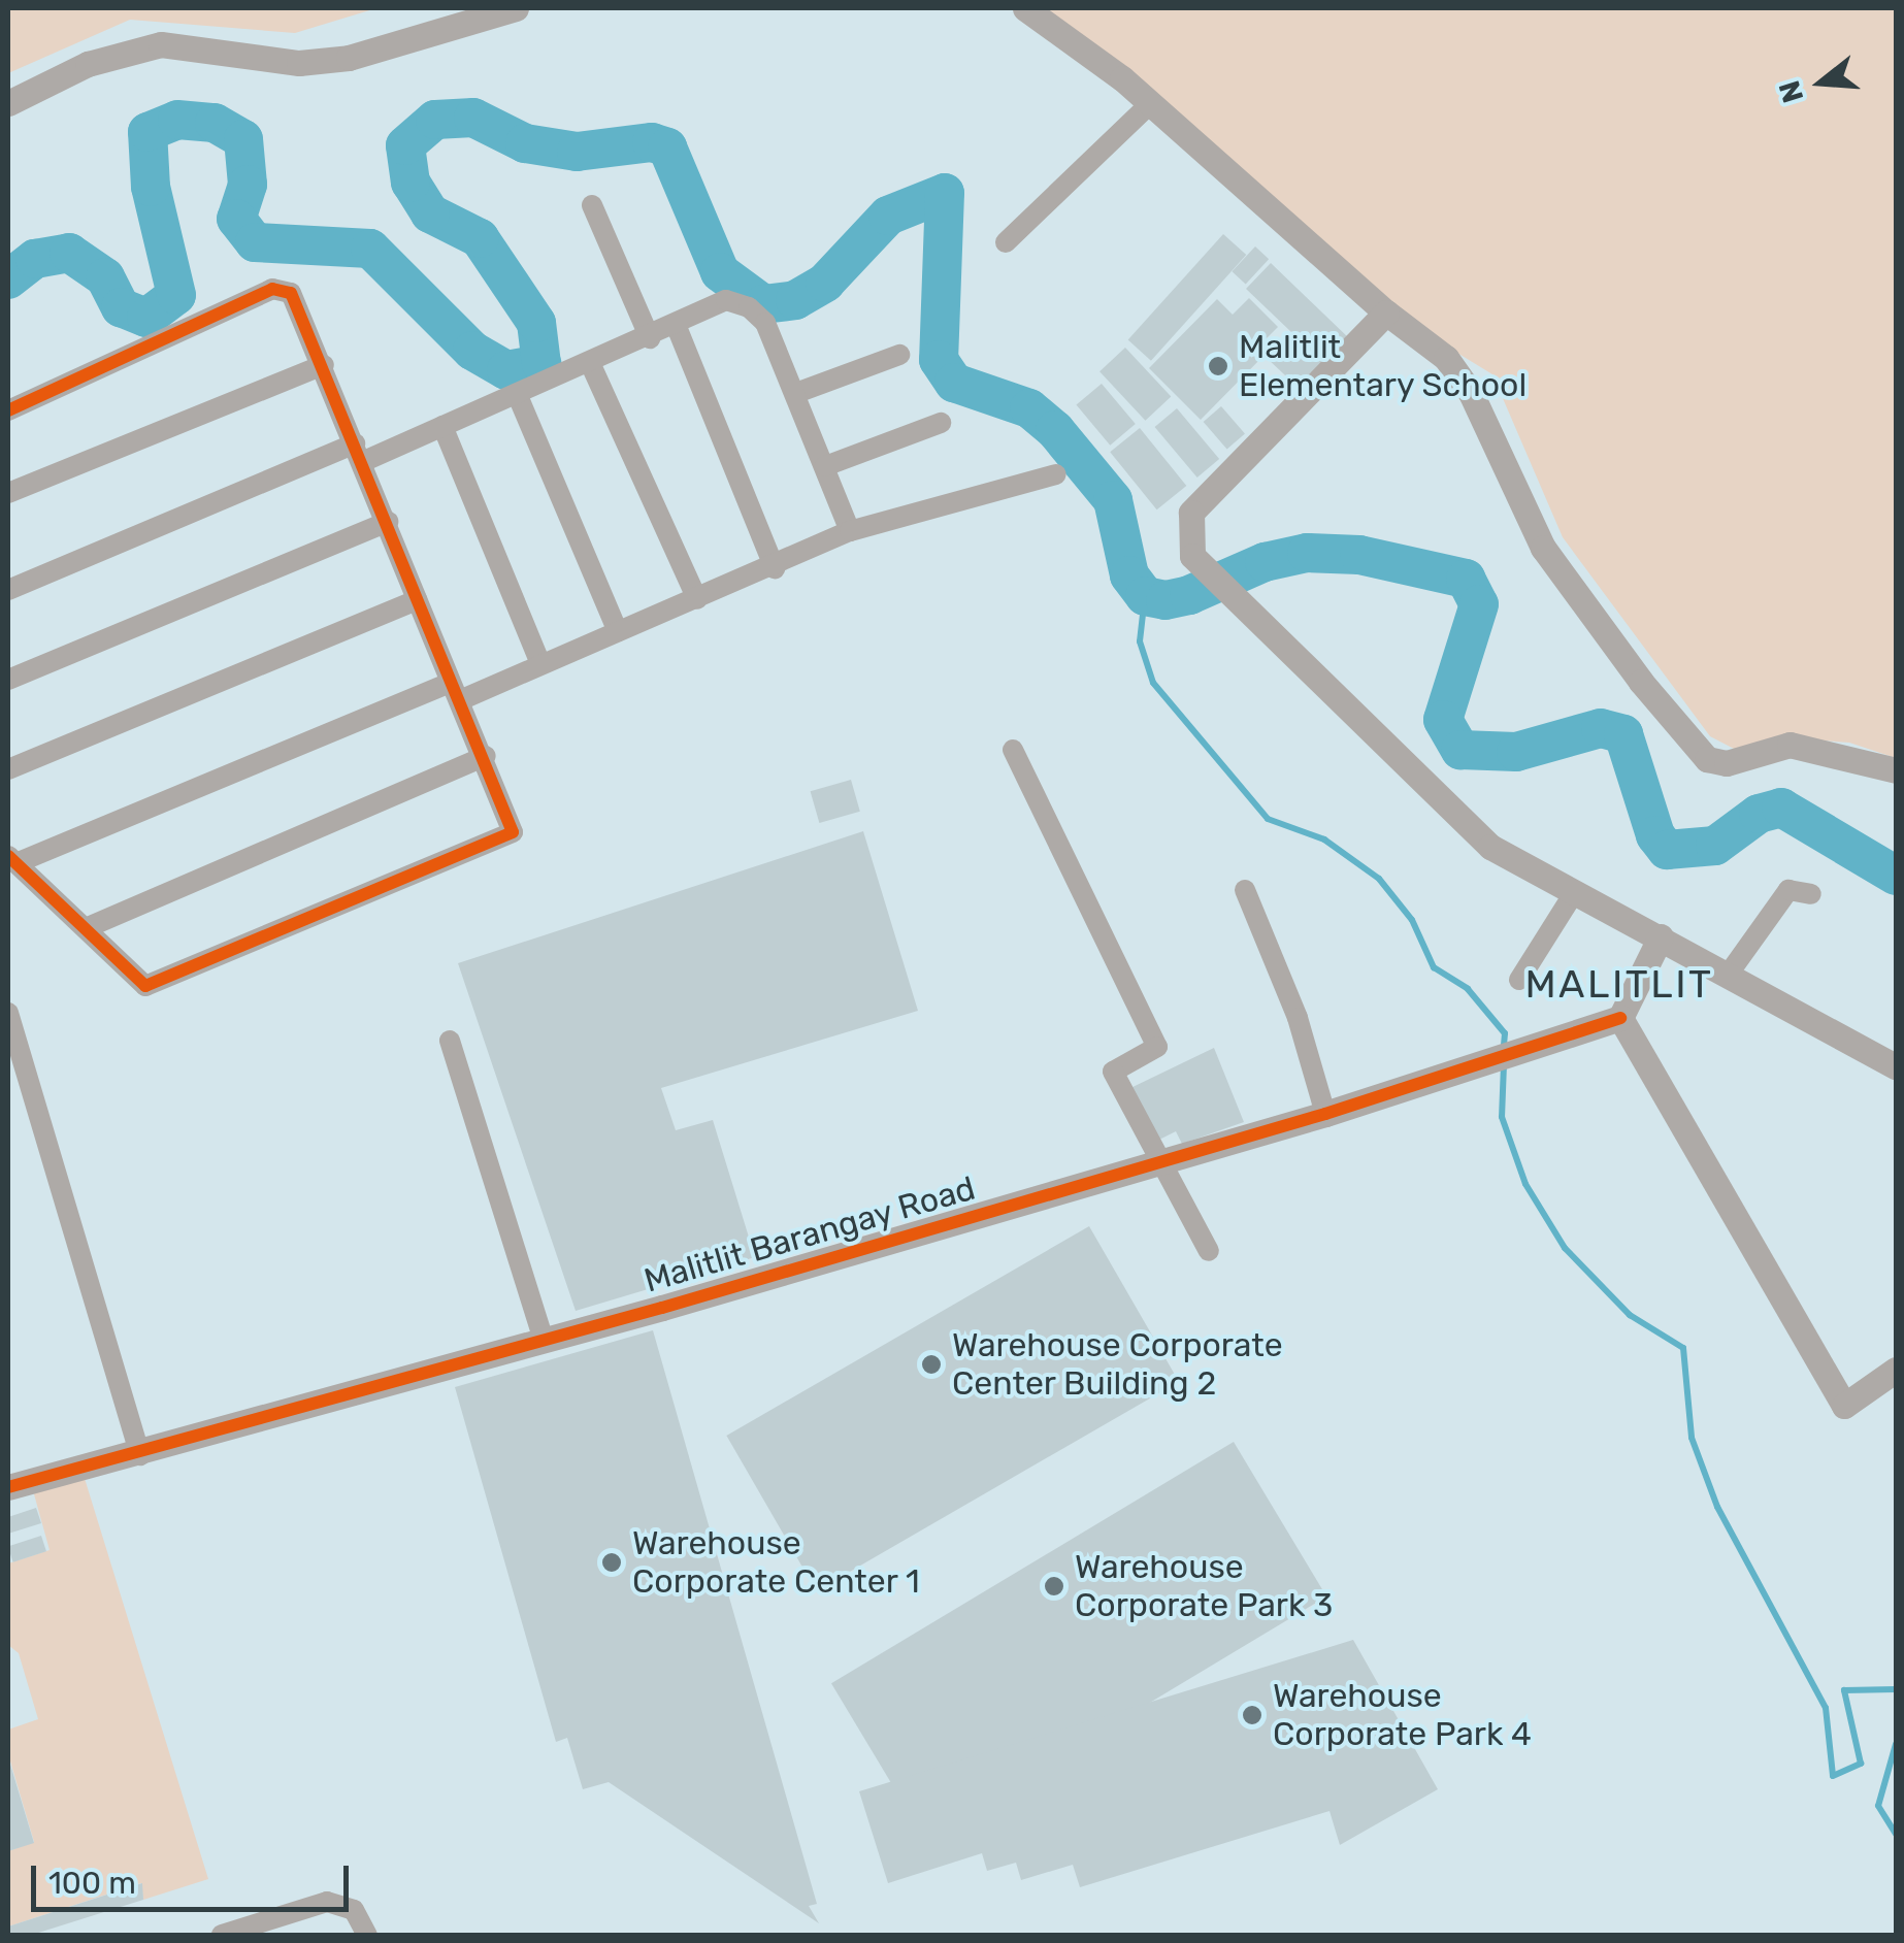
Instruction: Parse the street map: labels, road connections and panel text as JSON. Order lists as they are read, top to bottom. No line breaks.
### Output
{"streets":{"street":["Malitlit Barangay Road"]},"districts":["MALITLIT"],"places":["Malitlit Elementary School","Warehouse Corporate Center Building 2","Warehouse Corporate Center 1","Warehouse Corporate Park 3","Warehouse Corporate Park 4"],"scale_bar":"100 m","north":"left"}
